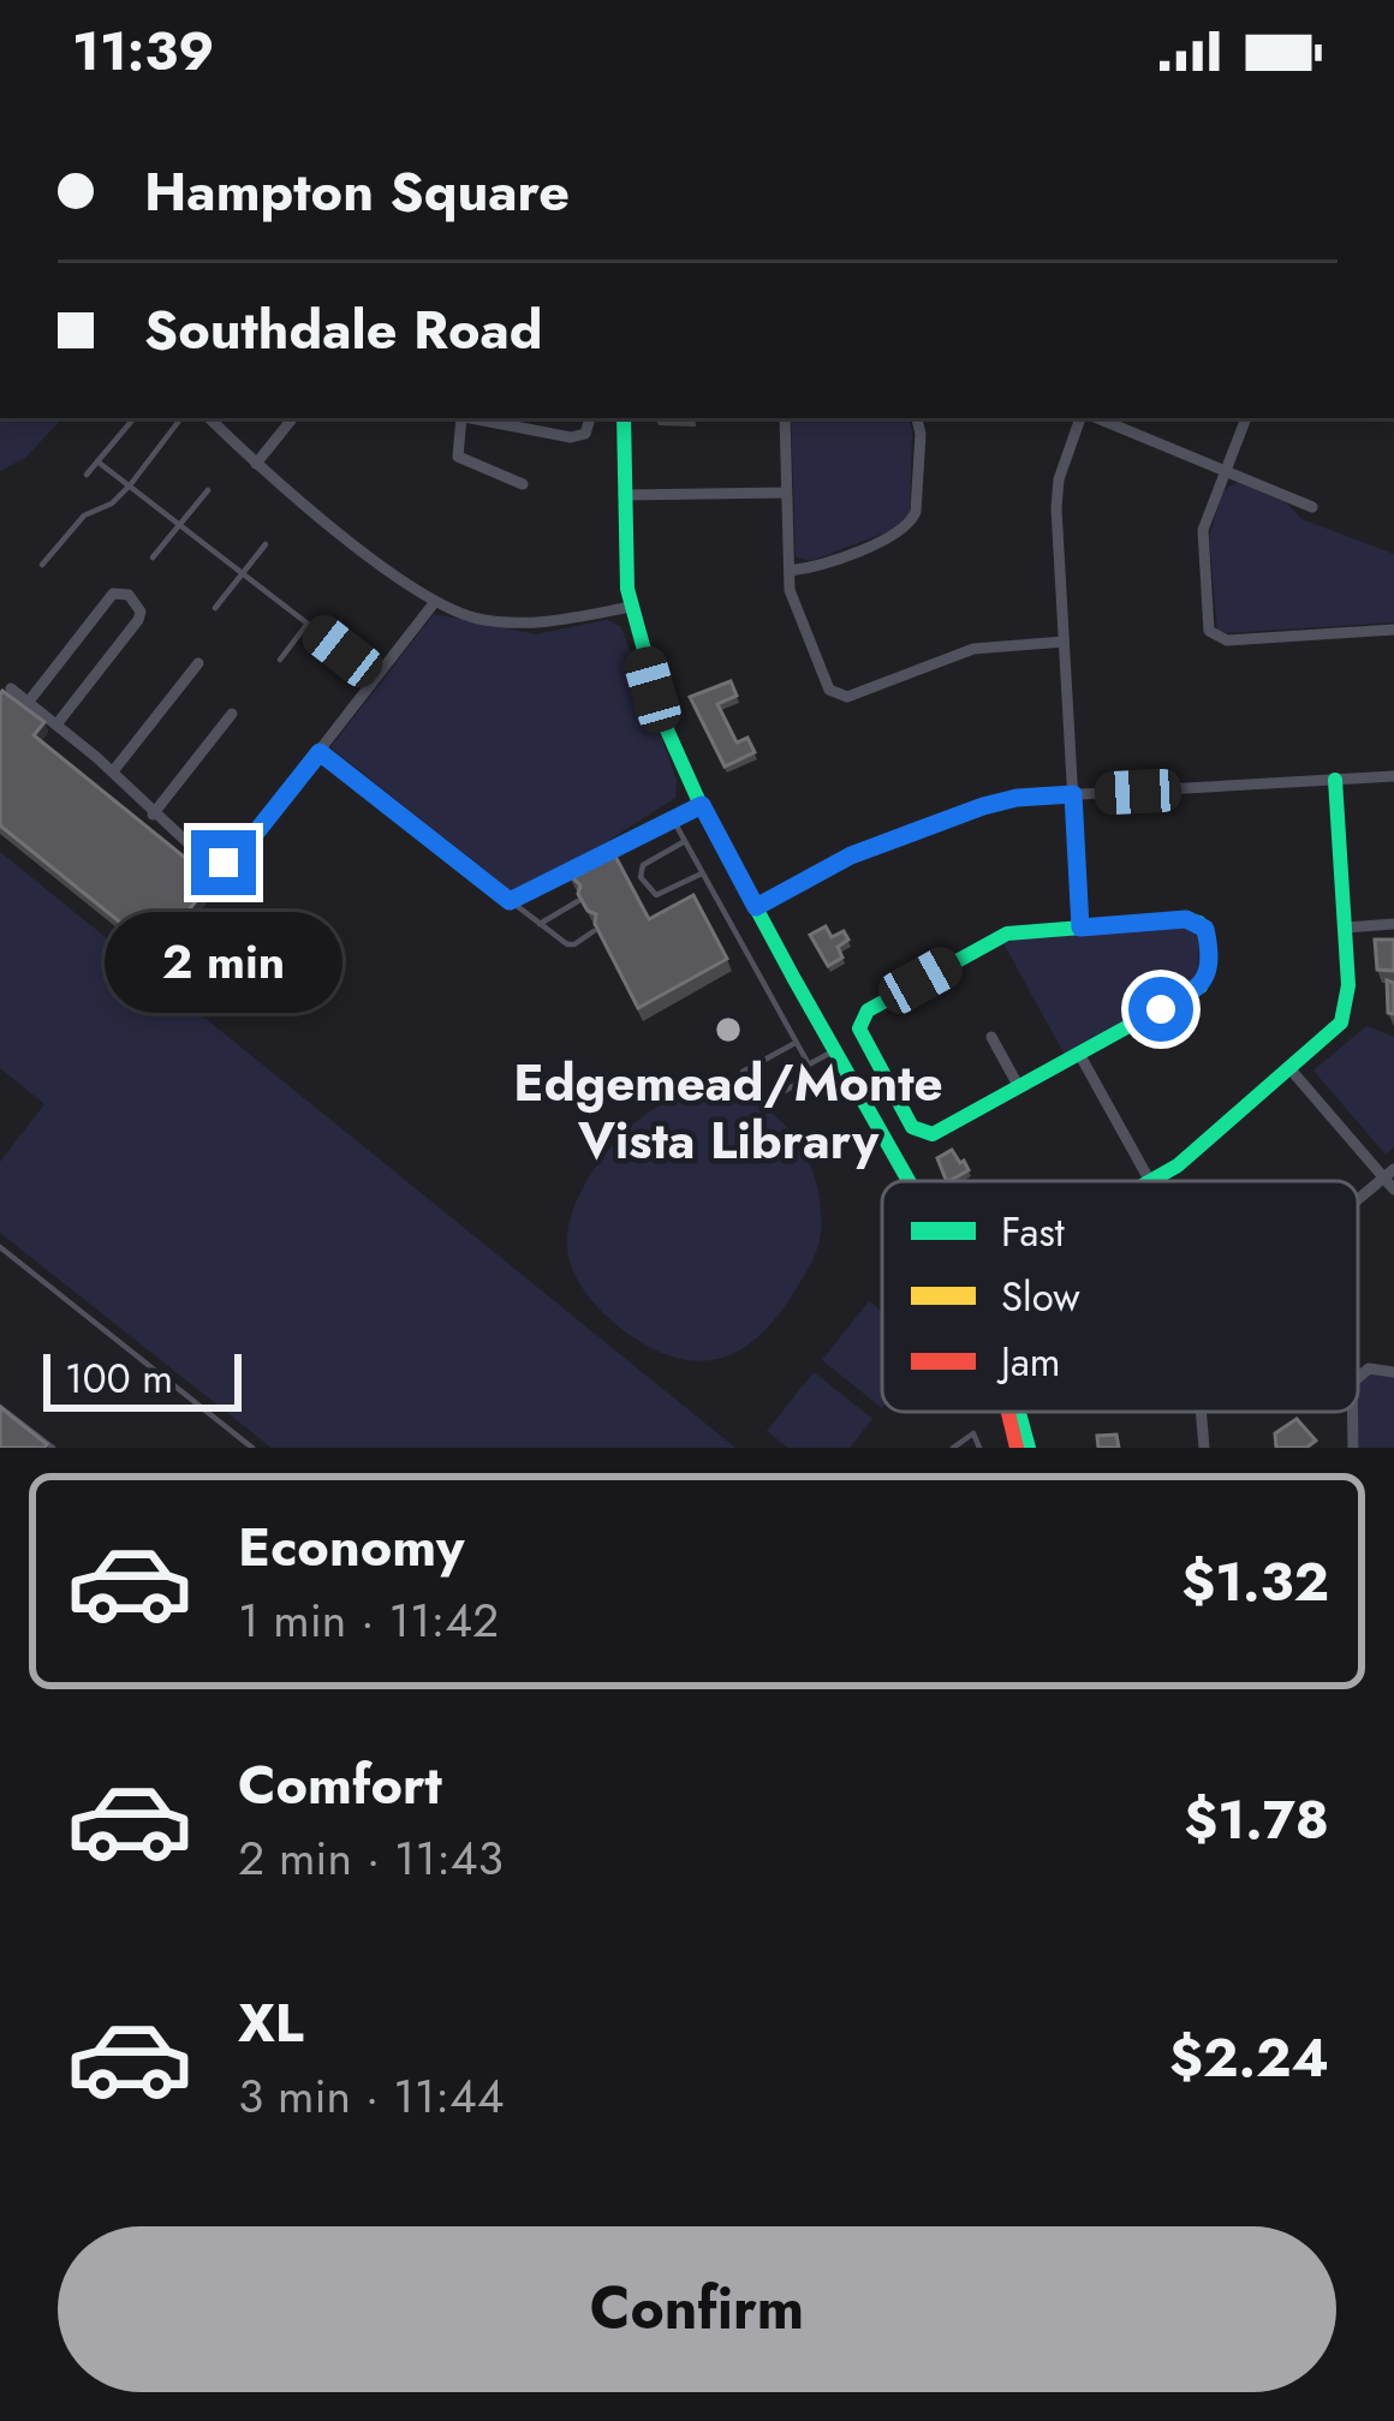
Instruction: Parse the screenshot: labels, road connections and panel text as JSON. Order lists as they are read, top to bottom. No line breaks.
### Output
{"places":["Edgemead/Monte Vista Library"],"legend":["Fast","Slow","Jam"],"scale_bar":"100 m","page":{"status":"11:39","banner":["Hampton Square","Southdale Road"],"bubble":"2 min","scale":"100 m","list":[{"name":"Economy","note":"1 min · 11:42","value":"$1.32"},{"name":"Comfort","note":"2 min · 11:43","value":"$1.78"},{"name":"XL","note":"3 min · 11:44","value":"$2.24"}],"buttons":"Confirm"}}
